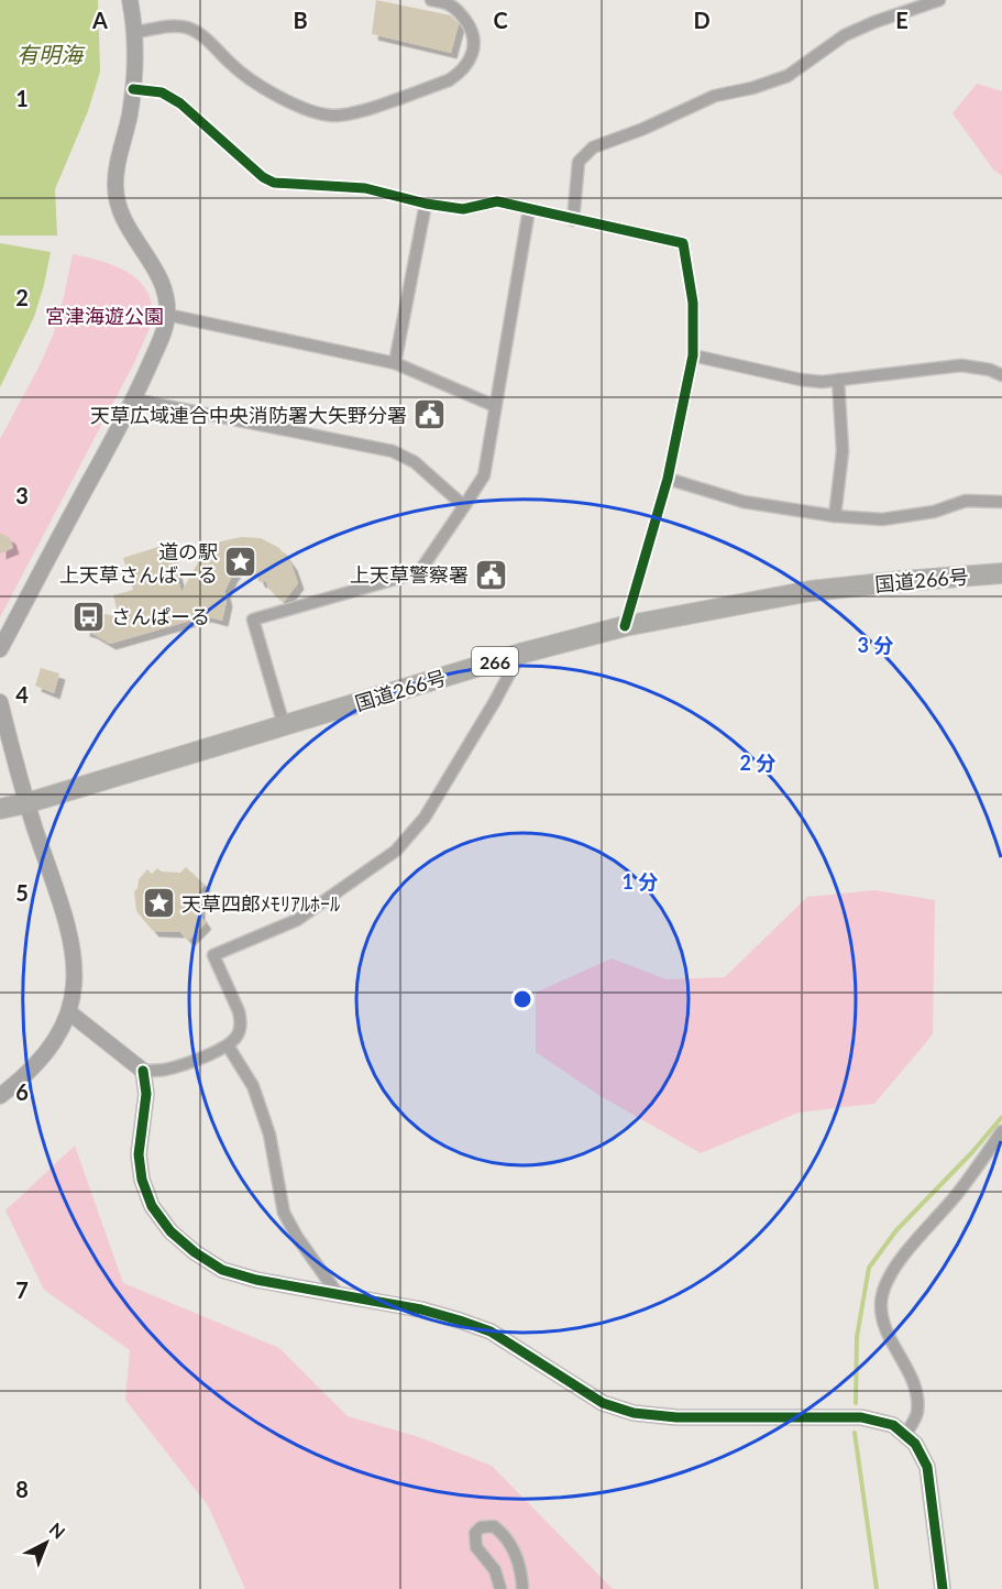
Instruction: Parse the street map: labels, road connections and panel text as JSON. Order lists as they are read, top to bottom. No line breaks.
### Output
{"streets":{"highway":["国道266号","266"]},"water":["有明海"],"parks":["宮津海遊公園"],"places":{"public building":["天草広域連合中央消防署大矢野分署","上天草警察署"],"place":["道の駅 上天草さんばーる","天草四郎ﾒﾓﾘｱﾙﾎｰﾙ"],"bus stop":["さんぱーる"]},"north":"top right","grid":{"columns":["A","B","C","D","E"],"rows":["1","2","3","4","5","6","7","8"]},"rings":["3 分","2 分","1 分"]}
